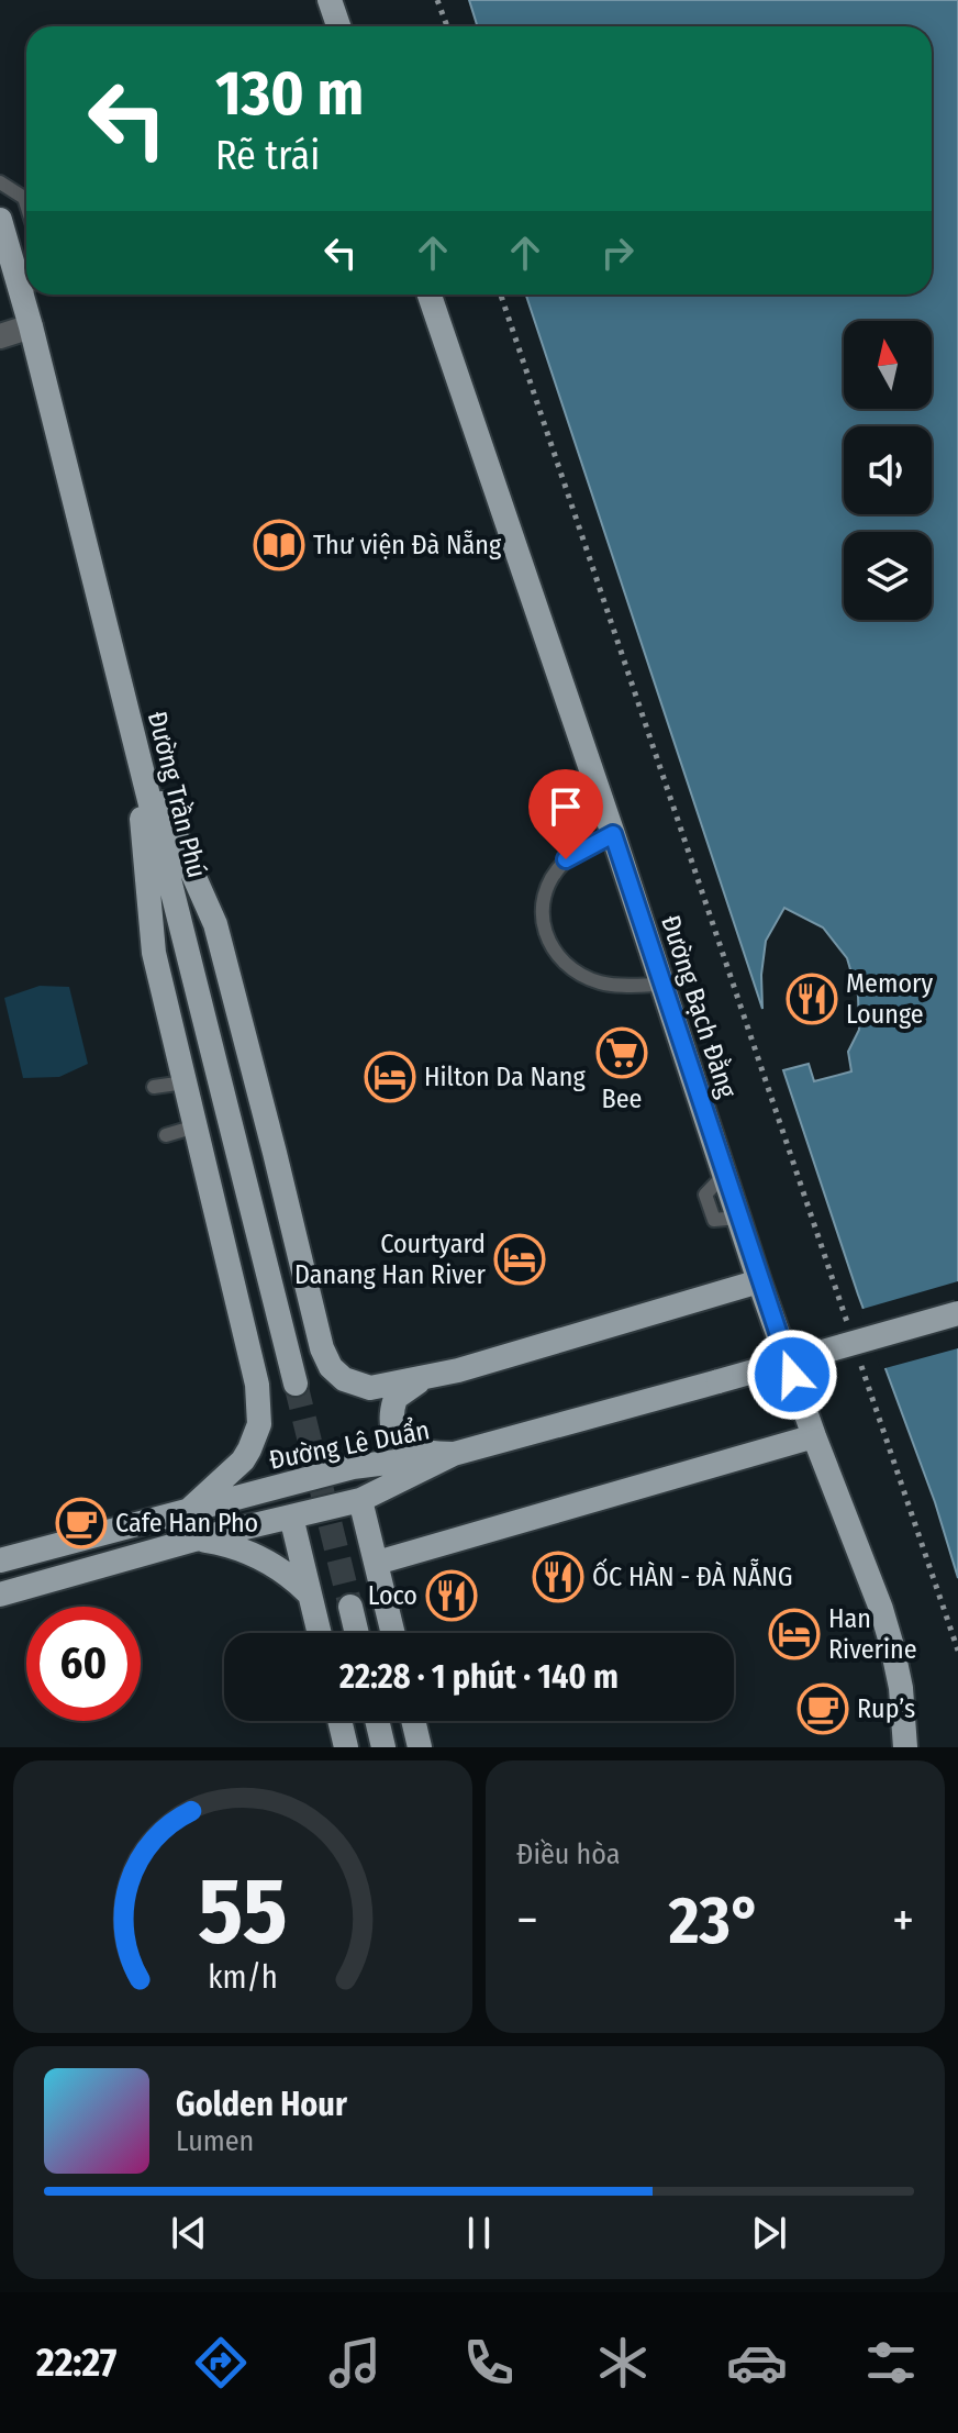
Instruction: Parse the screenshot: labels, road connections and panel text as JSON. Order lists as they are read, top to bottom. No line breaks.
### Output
{"streets":{"main road":["Đường Trần Phú","Đường Bạch Đằng","Đường Lê Duẩn"]},"places":{"library":["Thư viện Đà Nẵng"],"restaurant":["Memory Lounge","ỐC HÀN - ĐÀ NẴNG","Loco"],"supermarket":["Bee"],"hotel":["Hilton Da Nang","Courtyard Danang Han River","Han Riverine"],"cafe":["Cafe Han Pho","Rup’s"]},"north":"top","page":{"turn":["130 m","Rẽ trái"],"limit":"60","trip":"22:28 · 1 phút · 140 m","tile":"Điều hòa","heat":["−","23°","+"],"song":["Golden Hour","Lumen"],"tabs":"22:27","gauge":["55","km/h"]}}
